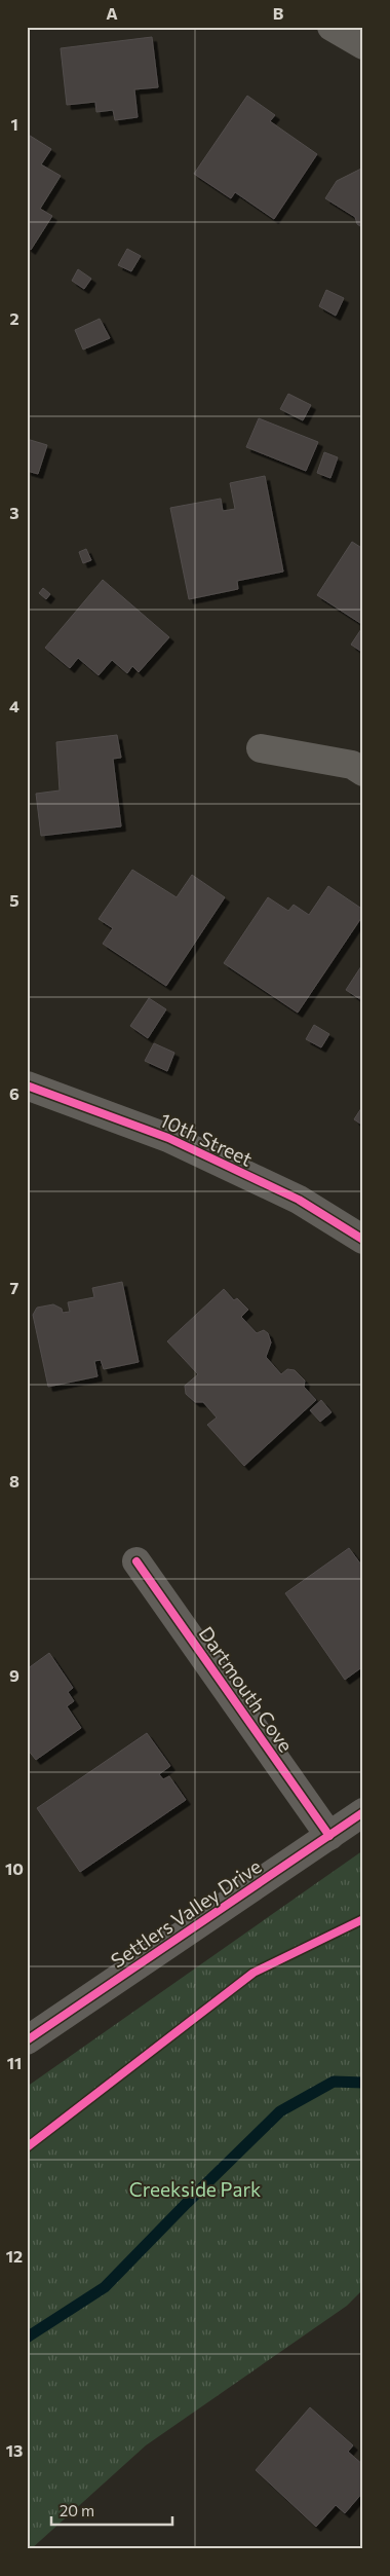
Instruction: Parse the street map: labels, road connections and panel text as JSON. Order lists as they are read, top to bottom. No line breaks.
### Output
{"streets":{"street":["10th Street","Dartmouth Cove","Settlers Valley Drive"]},"crossings":[["Dartmouth Cove","Settlers Valley Drive"]],"parks":["Creekside Park"],"scale_bar":"20 m","grid":{"columns":["A","B"],"rows":["1","2","3","4","5","6","7","8","9","10","11","12","13"]}}
